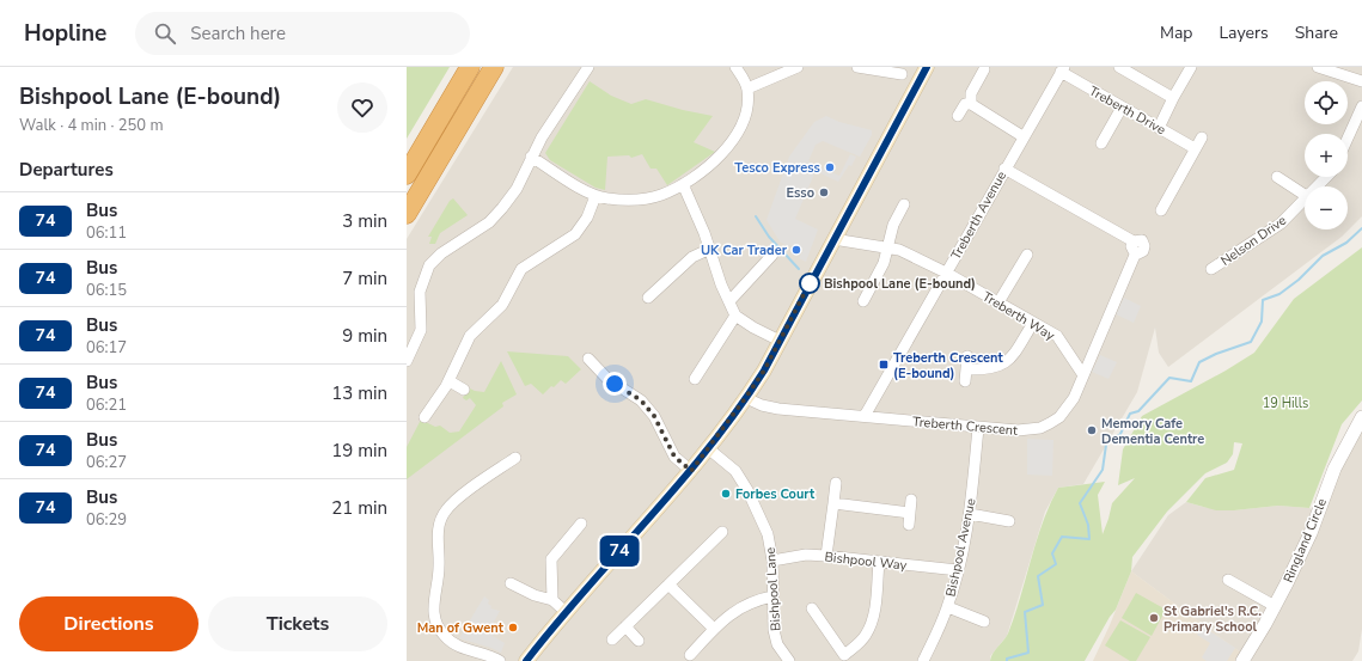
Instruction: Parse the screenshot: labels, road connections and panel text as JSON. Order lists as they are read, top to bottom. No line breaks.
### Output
{"streets":{"street":["Treberth Drive","Treberth Avenue","Nelson Drive","Treberth Way","Treberth Crescent","Ringland Circle","Bishpool Avenue","Bishpool Way","Bishpool Lane"]},"crossings":[["Treberth Drive","Treberth Avenue"],["Treberth Avenue","Treberth Way"],["Treberth Avenue","Treberth Crescent"],["Treberth Way","Treberth Crescent"],["Treberth Crescent","Bishpool Avenue"],["Bishpool Avenue","Bishpool Way"],["Bishpool Way","Bishpool Lane"]],"parks":["19 Hills"],"places":{"other":["Tesco Express","Esso","UK Car Trader","Bishpool Lane (E-bound)","Memory Cafe Dementia Centre","Forbes Court","St Gabriel's R.C. Primary School","Man of Gwent"],"transit":["Treberth Crescent (E-bound)"]},"lines":["bus line 74"],"page":{"header":"Hopline","search":"Search here","nav":["Map","Layers","Share"],"heading":[["Bishpool Lane (E-bound)","Walk · 4 min · 250 m"],"Departures"],"on_map":"74","map_buttons":["+","−"],"list":[{"mark":"74","name":"Bus","note":"06:11","value":"3 min"},{"mark":"74","name":"Bus","note":"06:15","value":"7 min"},{"mark":"74","name":"Bus","note":"06:17","value":"9 min"},{"mark":"74","name":"Bus","note":"06:21","value":"13 min"},{"mark":"74","name":"Bus","note":"06:27","value":"19 min"},{"mark":"74","name":"Bus","note":"06:29","value":"21 min"}],"buttons":["Directions","Tickets"]}}
